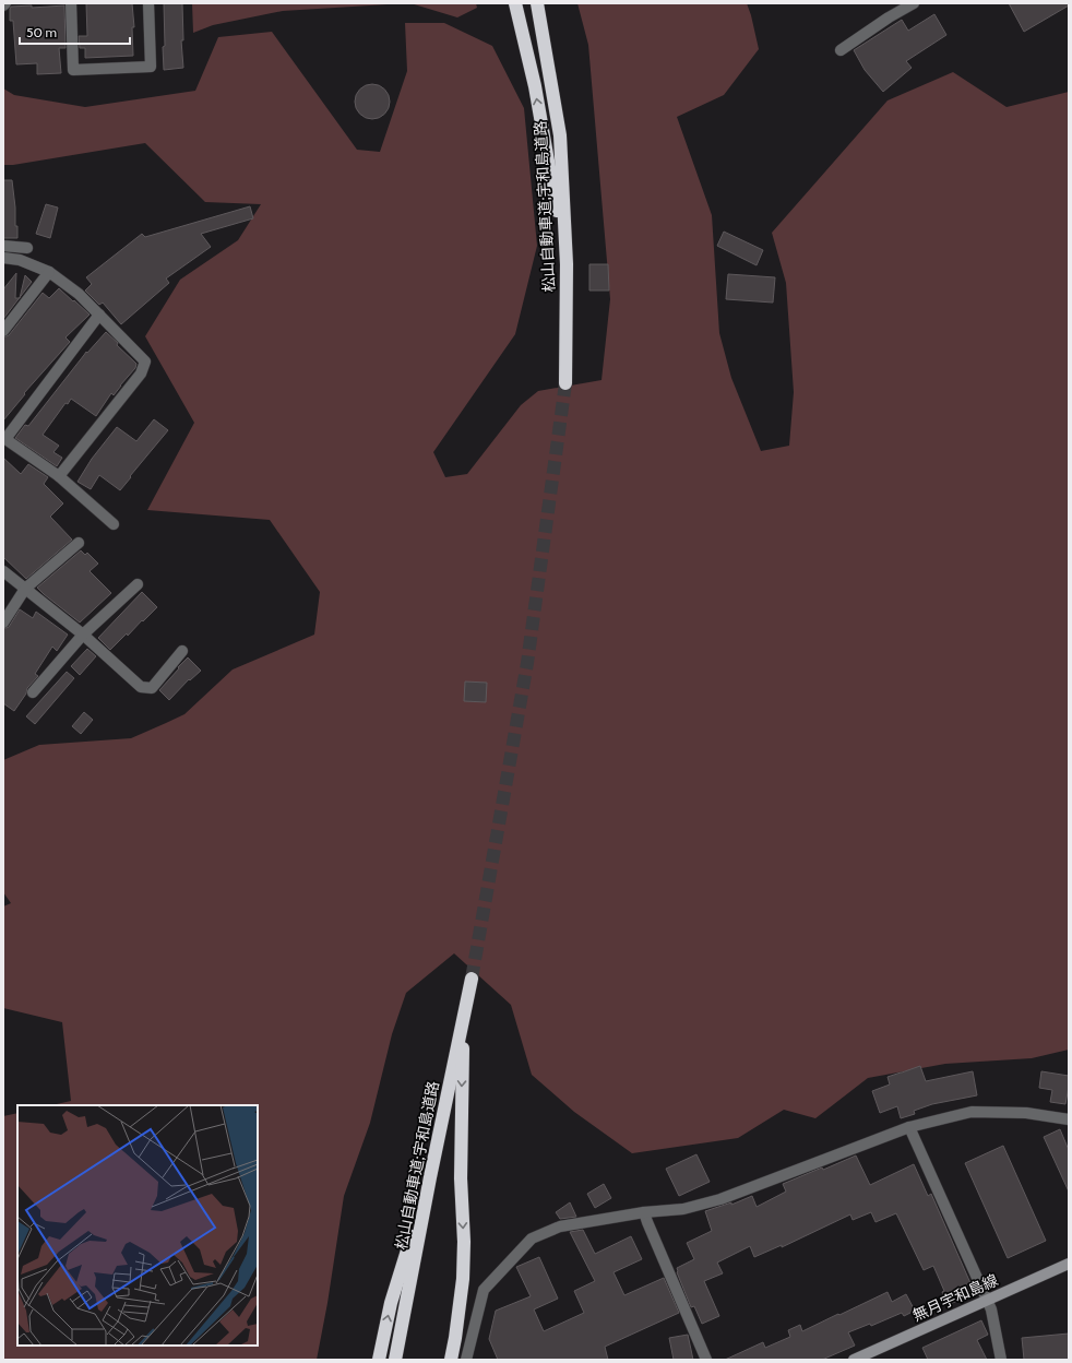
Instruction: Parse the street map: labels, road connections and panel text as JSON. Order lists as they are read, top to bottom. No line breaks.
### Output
{"streets":{"highway":["松山自動車道;宇和島道路"],"main road":["無月宇和島線"]},"scale_bar":"50 m"}
